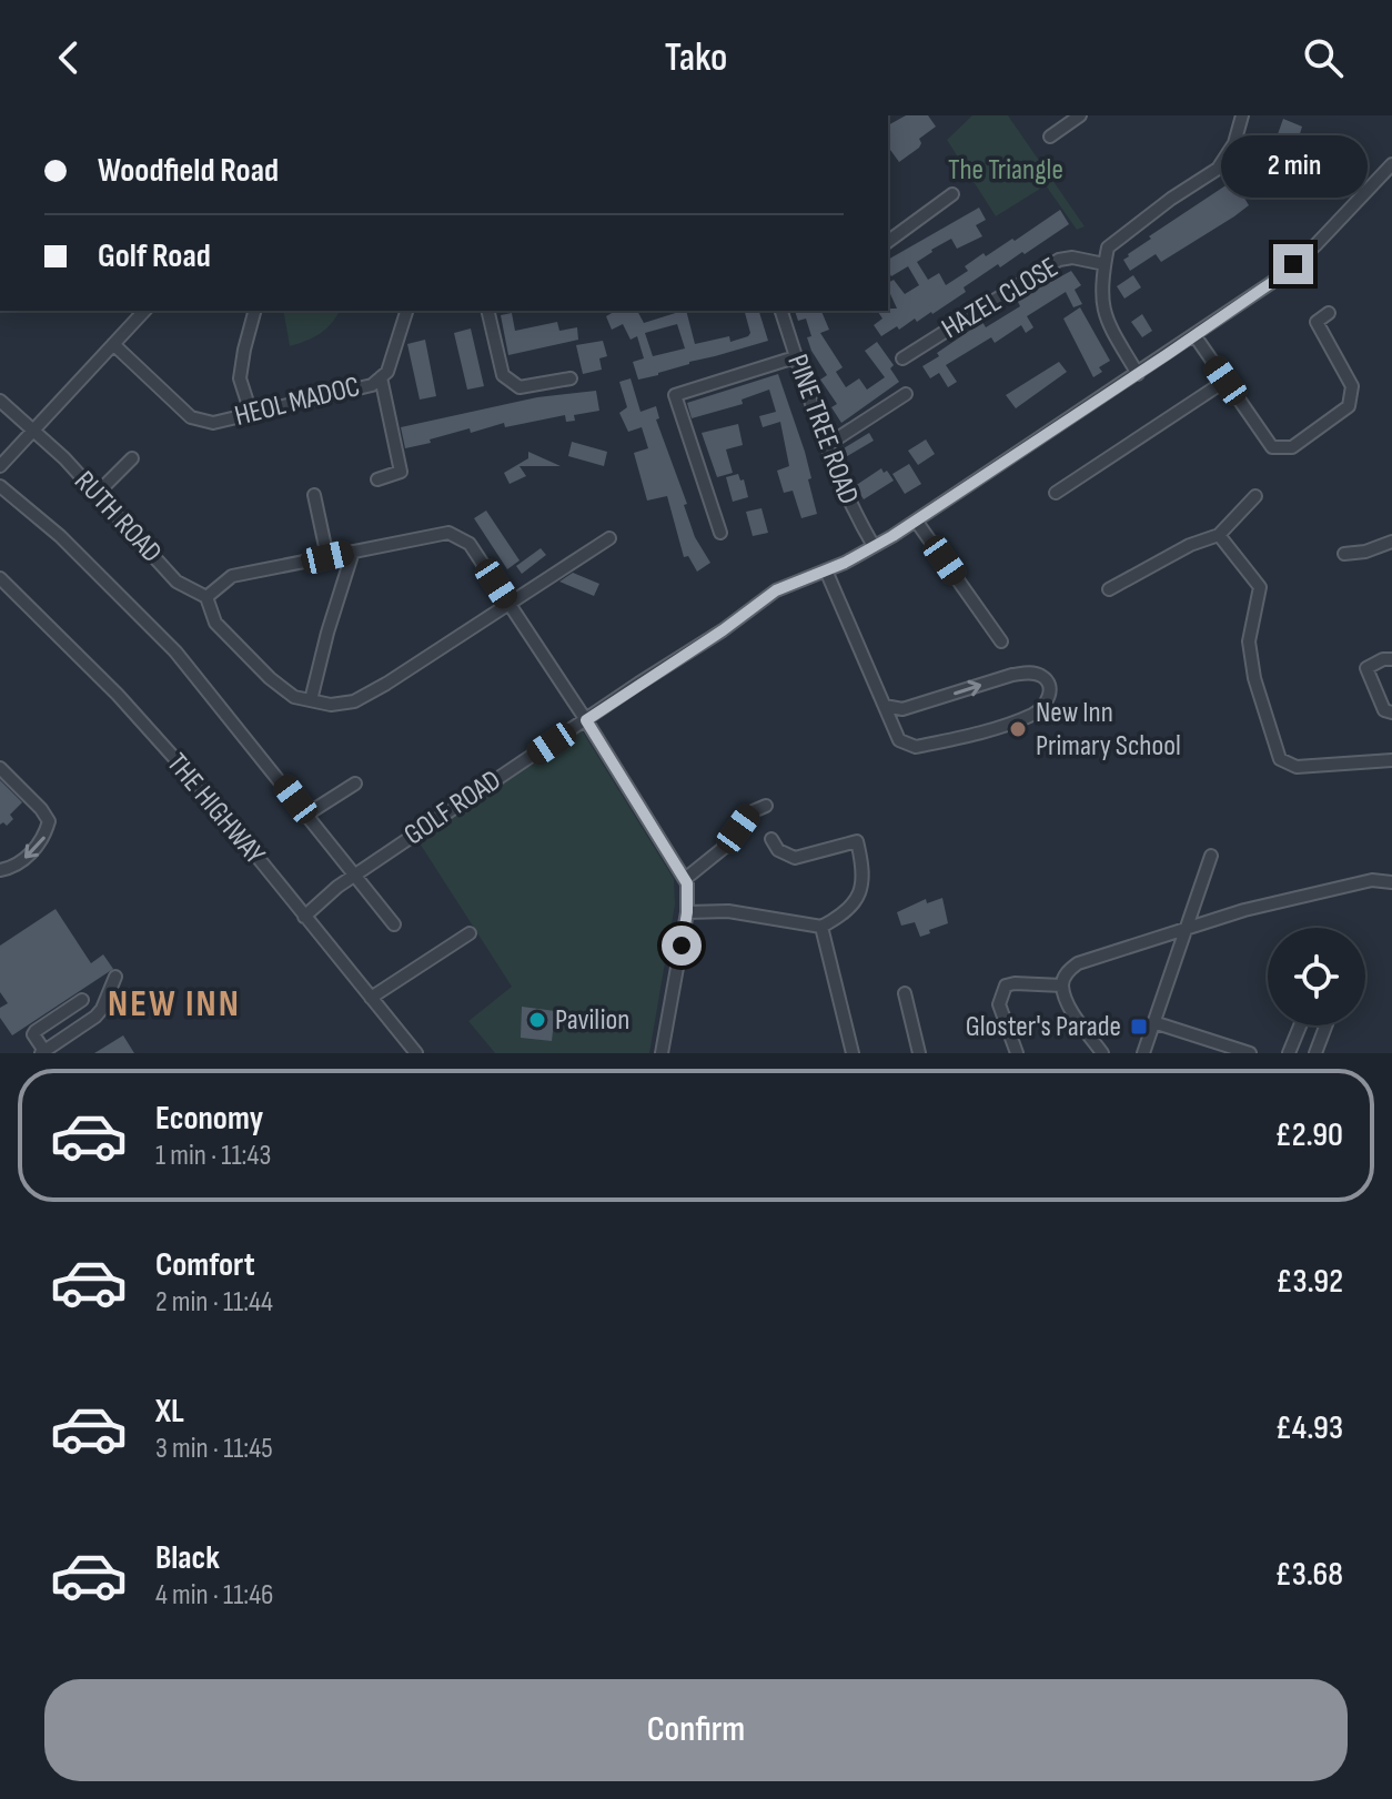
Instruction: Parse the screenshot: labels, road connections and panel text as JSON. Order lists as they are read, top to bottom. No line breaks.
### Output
{"streets":{"street":["HAZEL CLOSE","HEOL MADOC","PINE TREE ROAD","RUTH ROAD","GOLF ROAD","THE HIGHWAY"]},"crossings":[["PINE TREE ROAD","GOLF ROAD"],["GOLF ROAD","THE HIGHWAY"]],"districts":["NEW INN"],"parks":["The Triangle"],"places":{"other":["New Inn Primary School","Pavilion"],"transit":["Gloster's Parade"]},"page":{"header":"Tako","banner":["Woodfield Road","Golf Road"],"bubble":"2 min","list":[{"name":"Economy","note":"1 min · 11:43","value":"£2.90"},{"name":"Comfort","note":"2 min · 11:44","value":"£3.92"},{"name":"XL","note":"3 min · 11:45","value":"£4.93"},{"name":"Black","note":"4 min · 11:46","value":"£3.68"}],"buttons":"Confirm"}}
